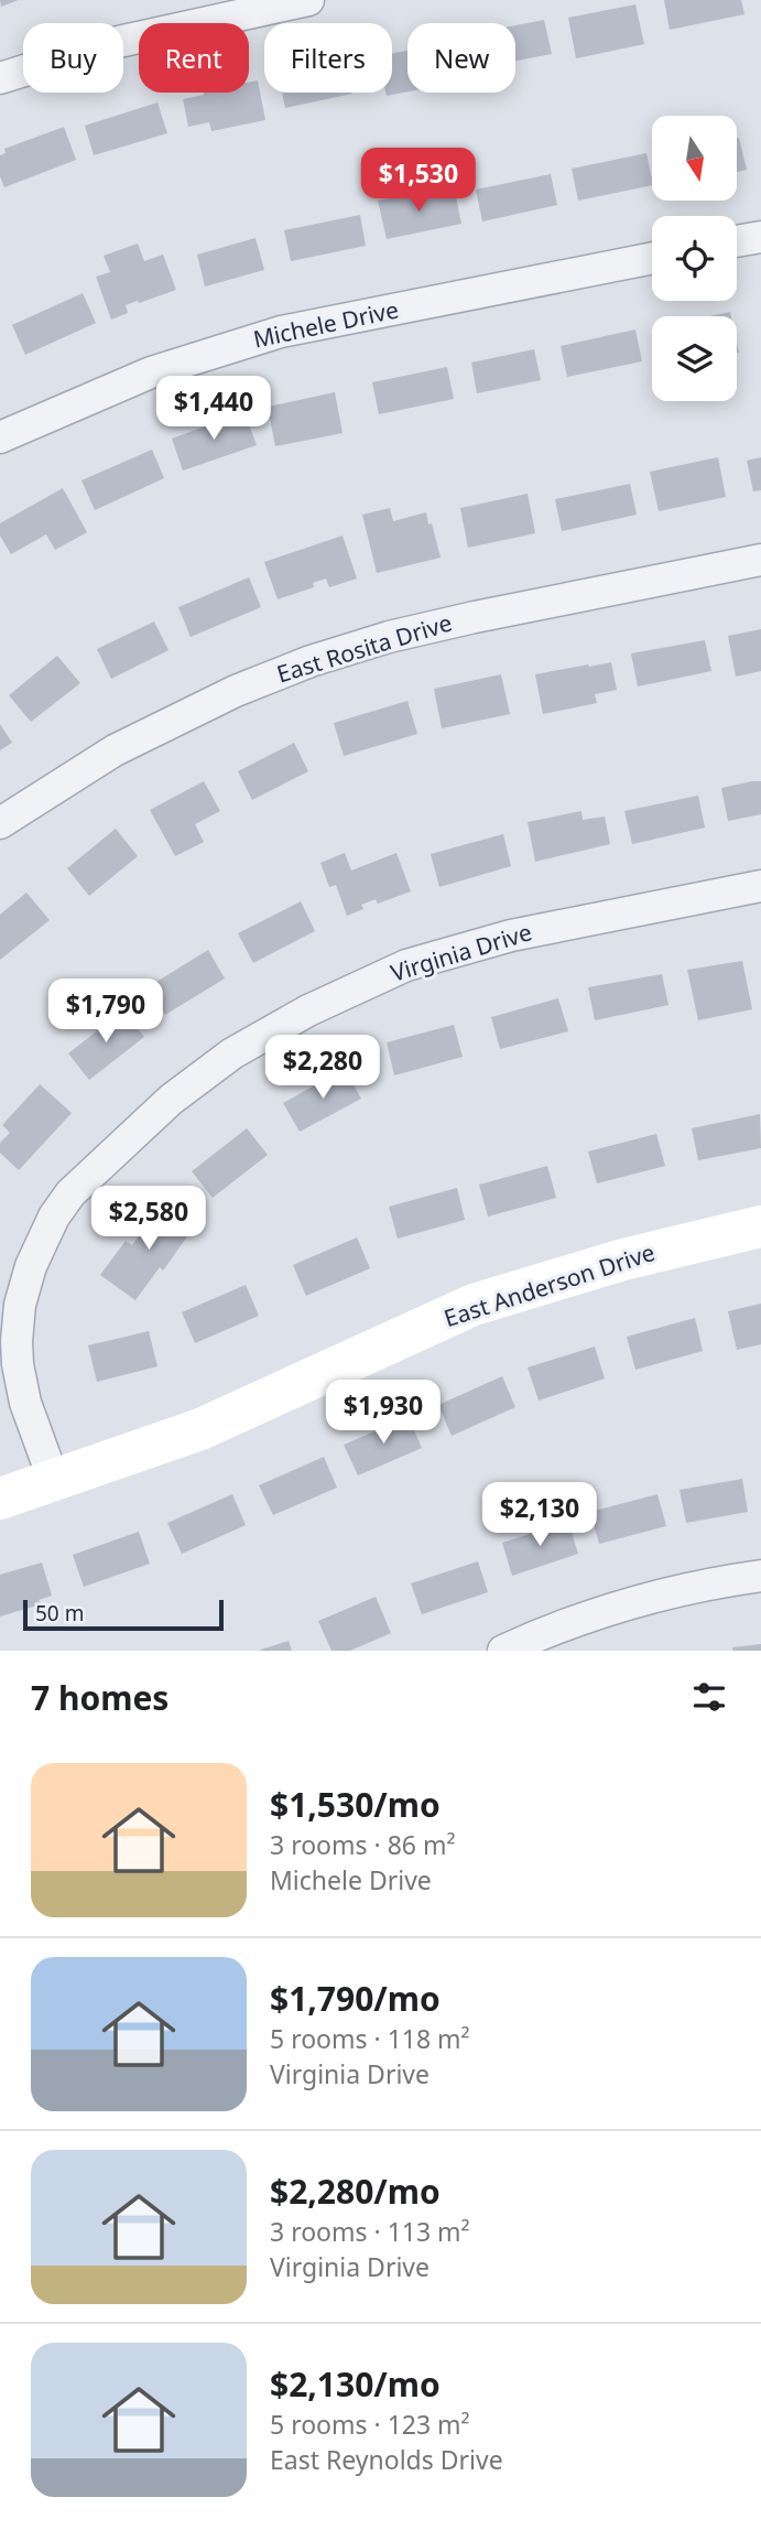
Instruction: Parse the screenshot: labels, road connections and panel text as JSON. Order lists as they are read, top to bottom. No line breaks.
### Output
{"streets":{"street":["Michele Drive","East Rosita Drive","Virginia Drive","East Anderson Drive"]},"crossings":[["Virginia Drive","East Anderson Drive"]],"scale_bar":"50 m","north":"bottom","page":{"chip":["Buy","Rent","Filters","New"],"price":["$1,530","$1,440","$1,790","$2,280","$2,580","$1,930","$2,130"],"scale":"50 m","heading":"7 homes","list":[{"name":"$1,530/mo","note":"3 rooms · 86 m² · Michele Drive"},{"name":"$1,790/mo","note":"5 rooms · 118 m² · Virginia Drive"},{"name":"$2,280/mo","note":"3 rooms · 113 m² · Virginia Drive"},{"name":"$2,130/mo","note":"5 rooms · 123 m² · East Reynolds Drive"}]}}
